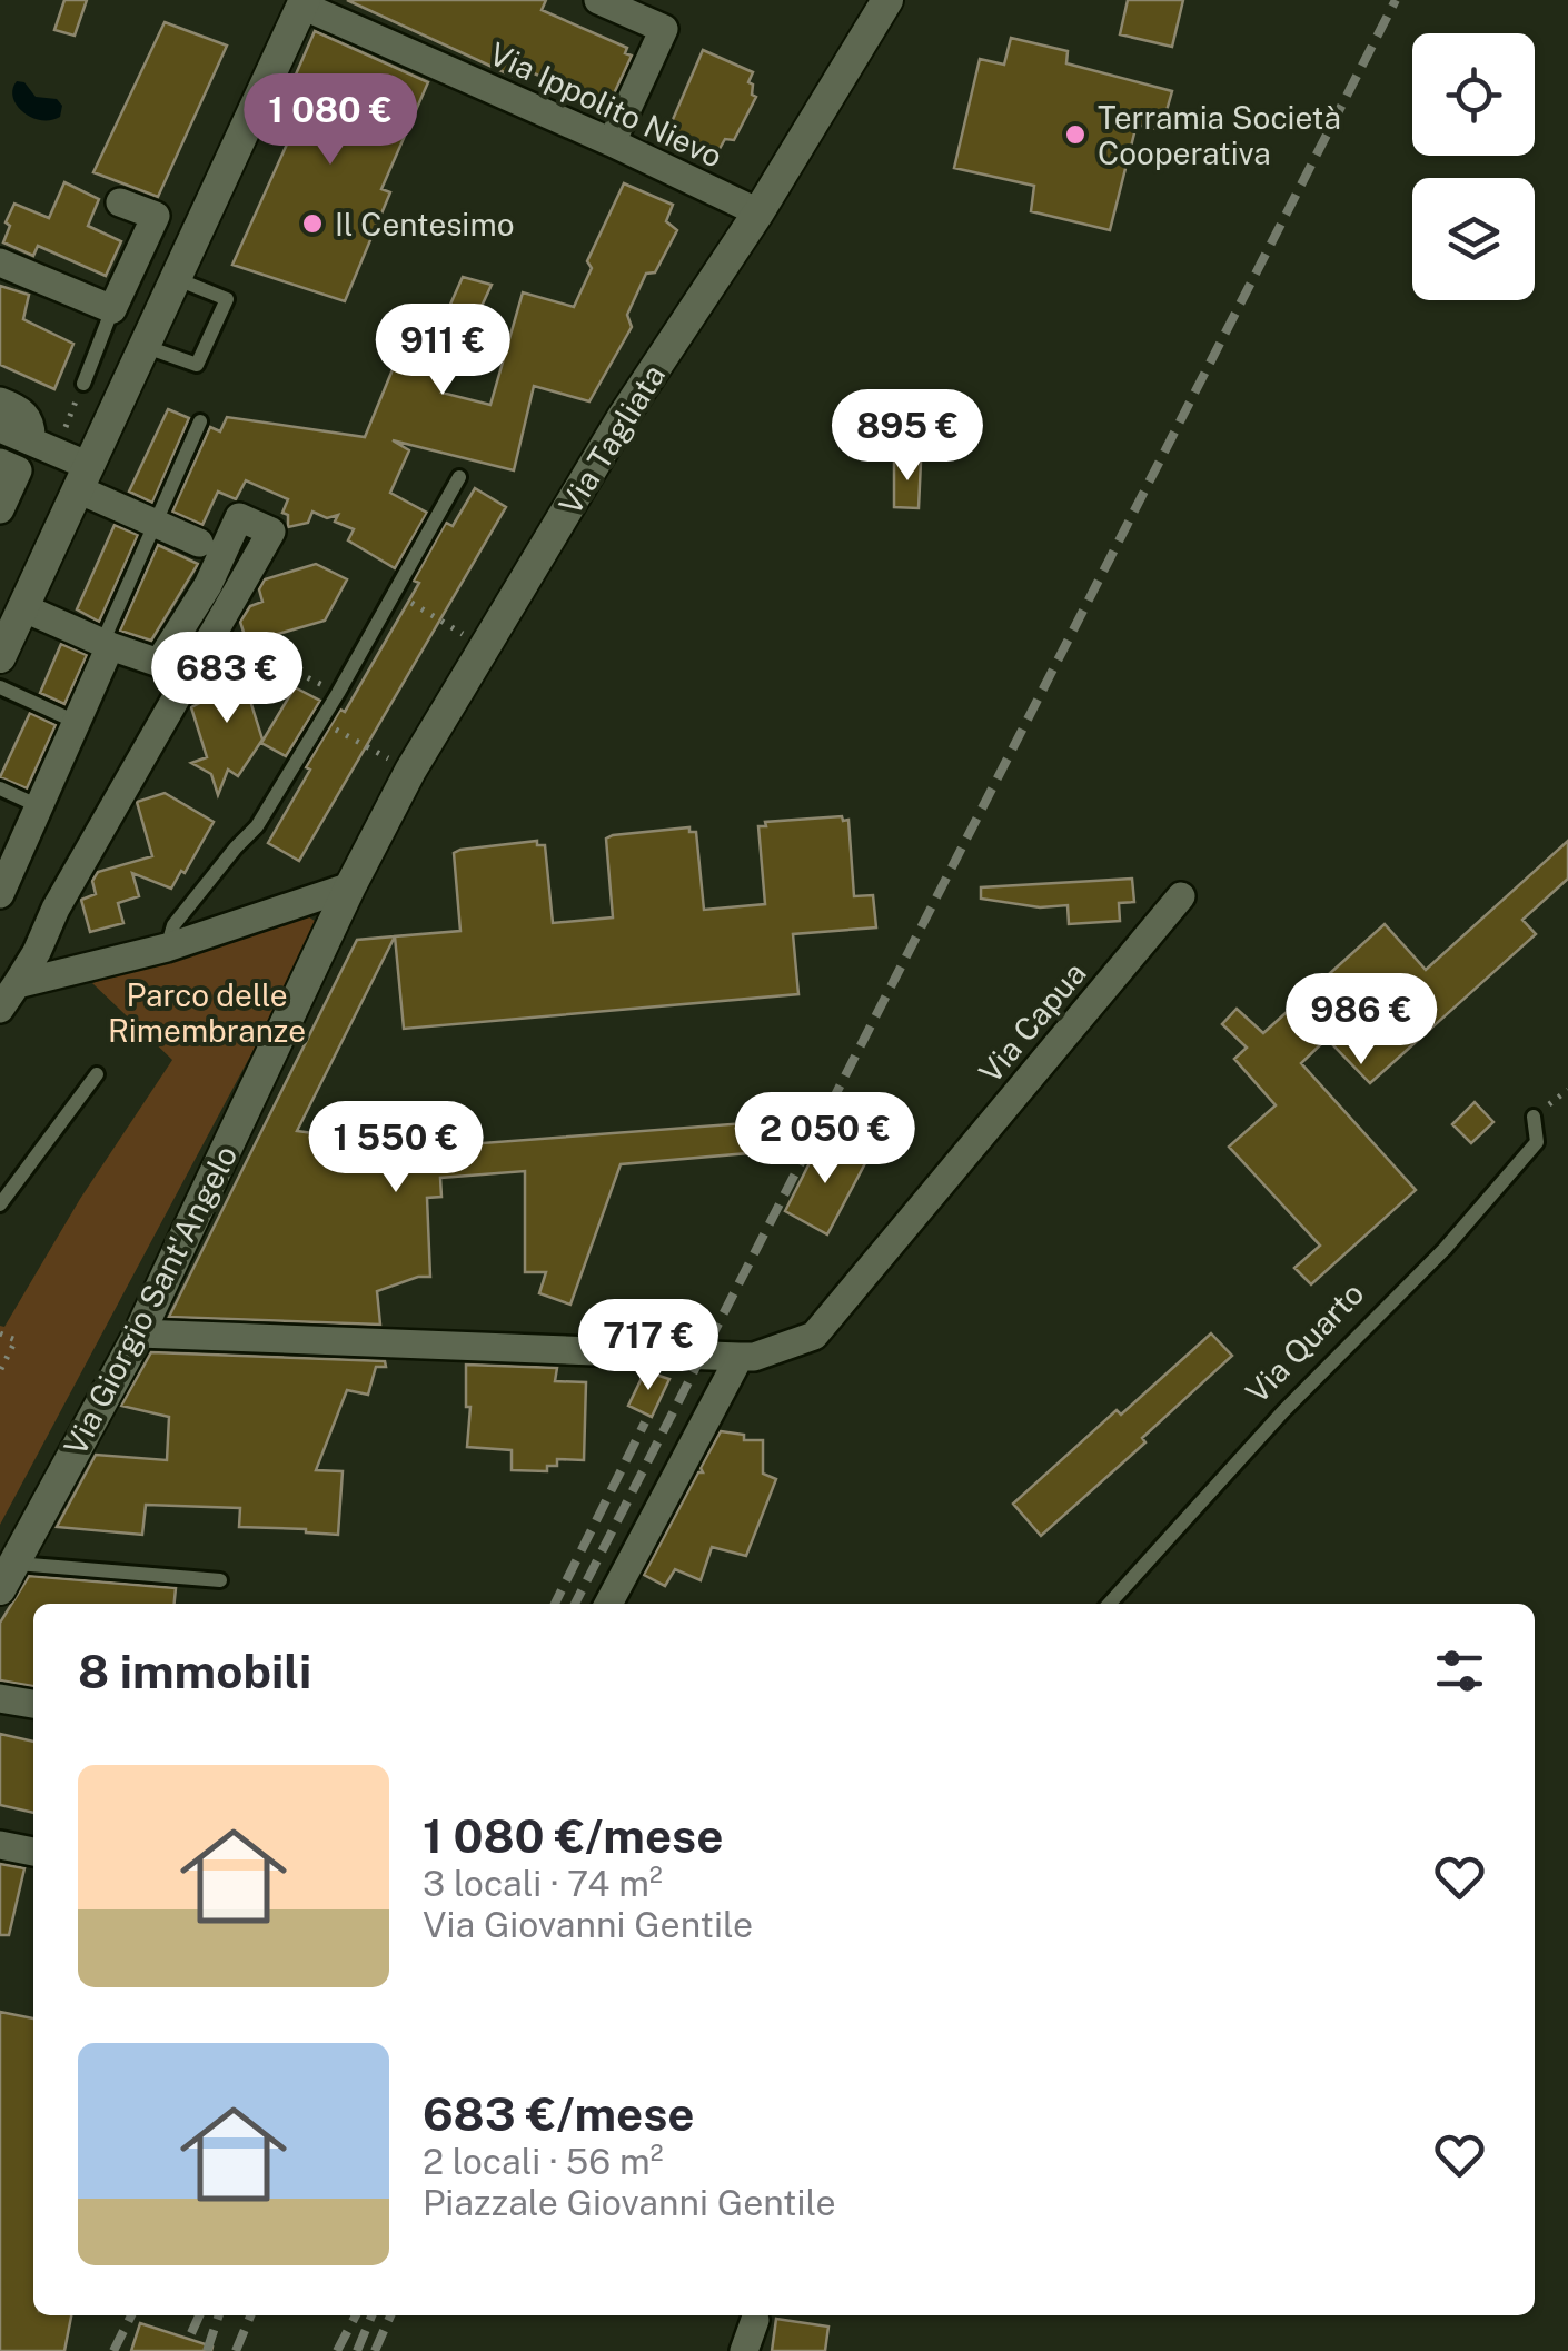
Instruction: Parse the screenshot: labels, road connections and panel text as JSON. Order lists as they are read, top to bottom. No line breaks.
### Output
{"streets":{"street":["Via Ippolito Nievo","Via Tagliata","Via Capua","Via Giorgio Sant'Angelo"],"lane":["Via Quarto"]},"crossings":[["Via Ippolito Nievo","Via Tagliata"],["Via Tagliata","Via Giorgio Sant'Angelo"],["Via Capua","Via Giorgio Sant'Angelo"]],"parks":["Parco delle Rimembranze"],"places":["Terramia Società Cooperativa","Il Centesimo"],"page":{"price":["1 080 €","911 €","895 €","683 €","986 €","2 050 €","1 550 €","717 €"],"heading":"8 immobili","list":[{"name":"1 080 €/mese","note":"3 locali · 74 m² · Via Giovanni Gentile"},{"name":"683 €/mese","note":"2 locali · 56 m² · Piazzale Giovanni Gentile"}]}}
